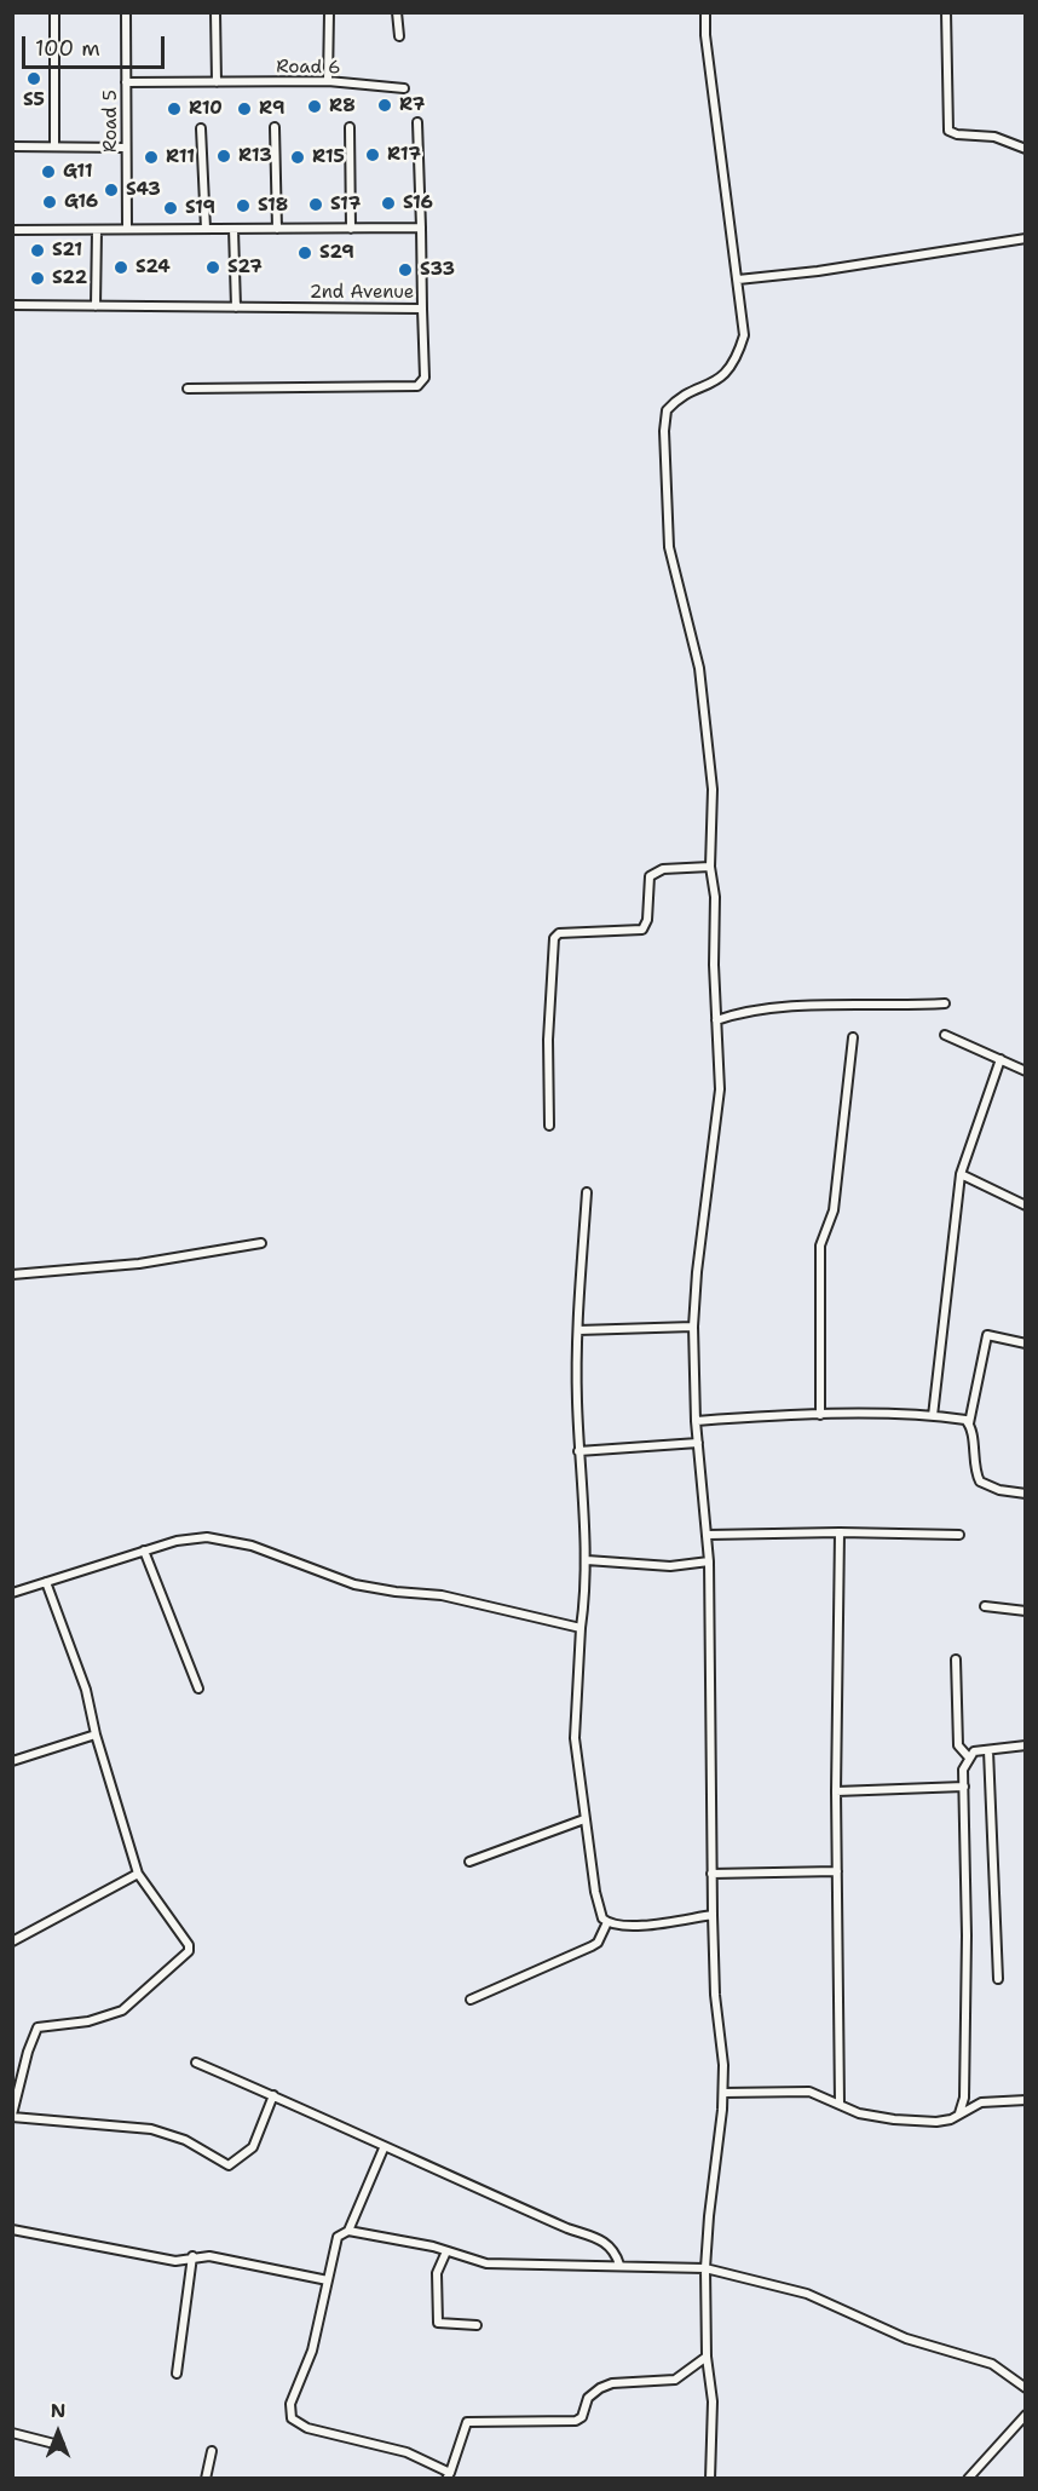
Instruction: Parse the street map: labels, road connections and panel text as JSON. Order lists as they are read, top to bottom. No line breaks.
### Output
{"streets":{"street":["Road 6","Road 5","2nd Avenue"]},"crossings":[["Road 6","Road 5"]],"places":["S5","R7","R8","R10","R9","R17","R13","R11","R15","G11","S43","G16","S16","S17","S18","S19","S21","S29","S24","S27","S33","S22"],"scale_bar":"100 m","north":"top"}
